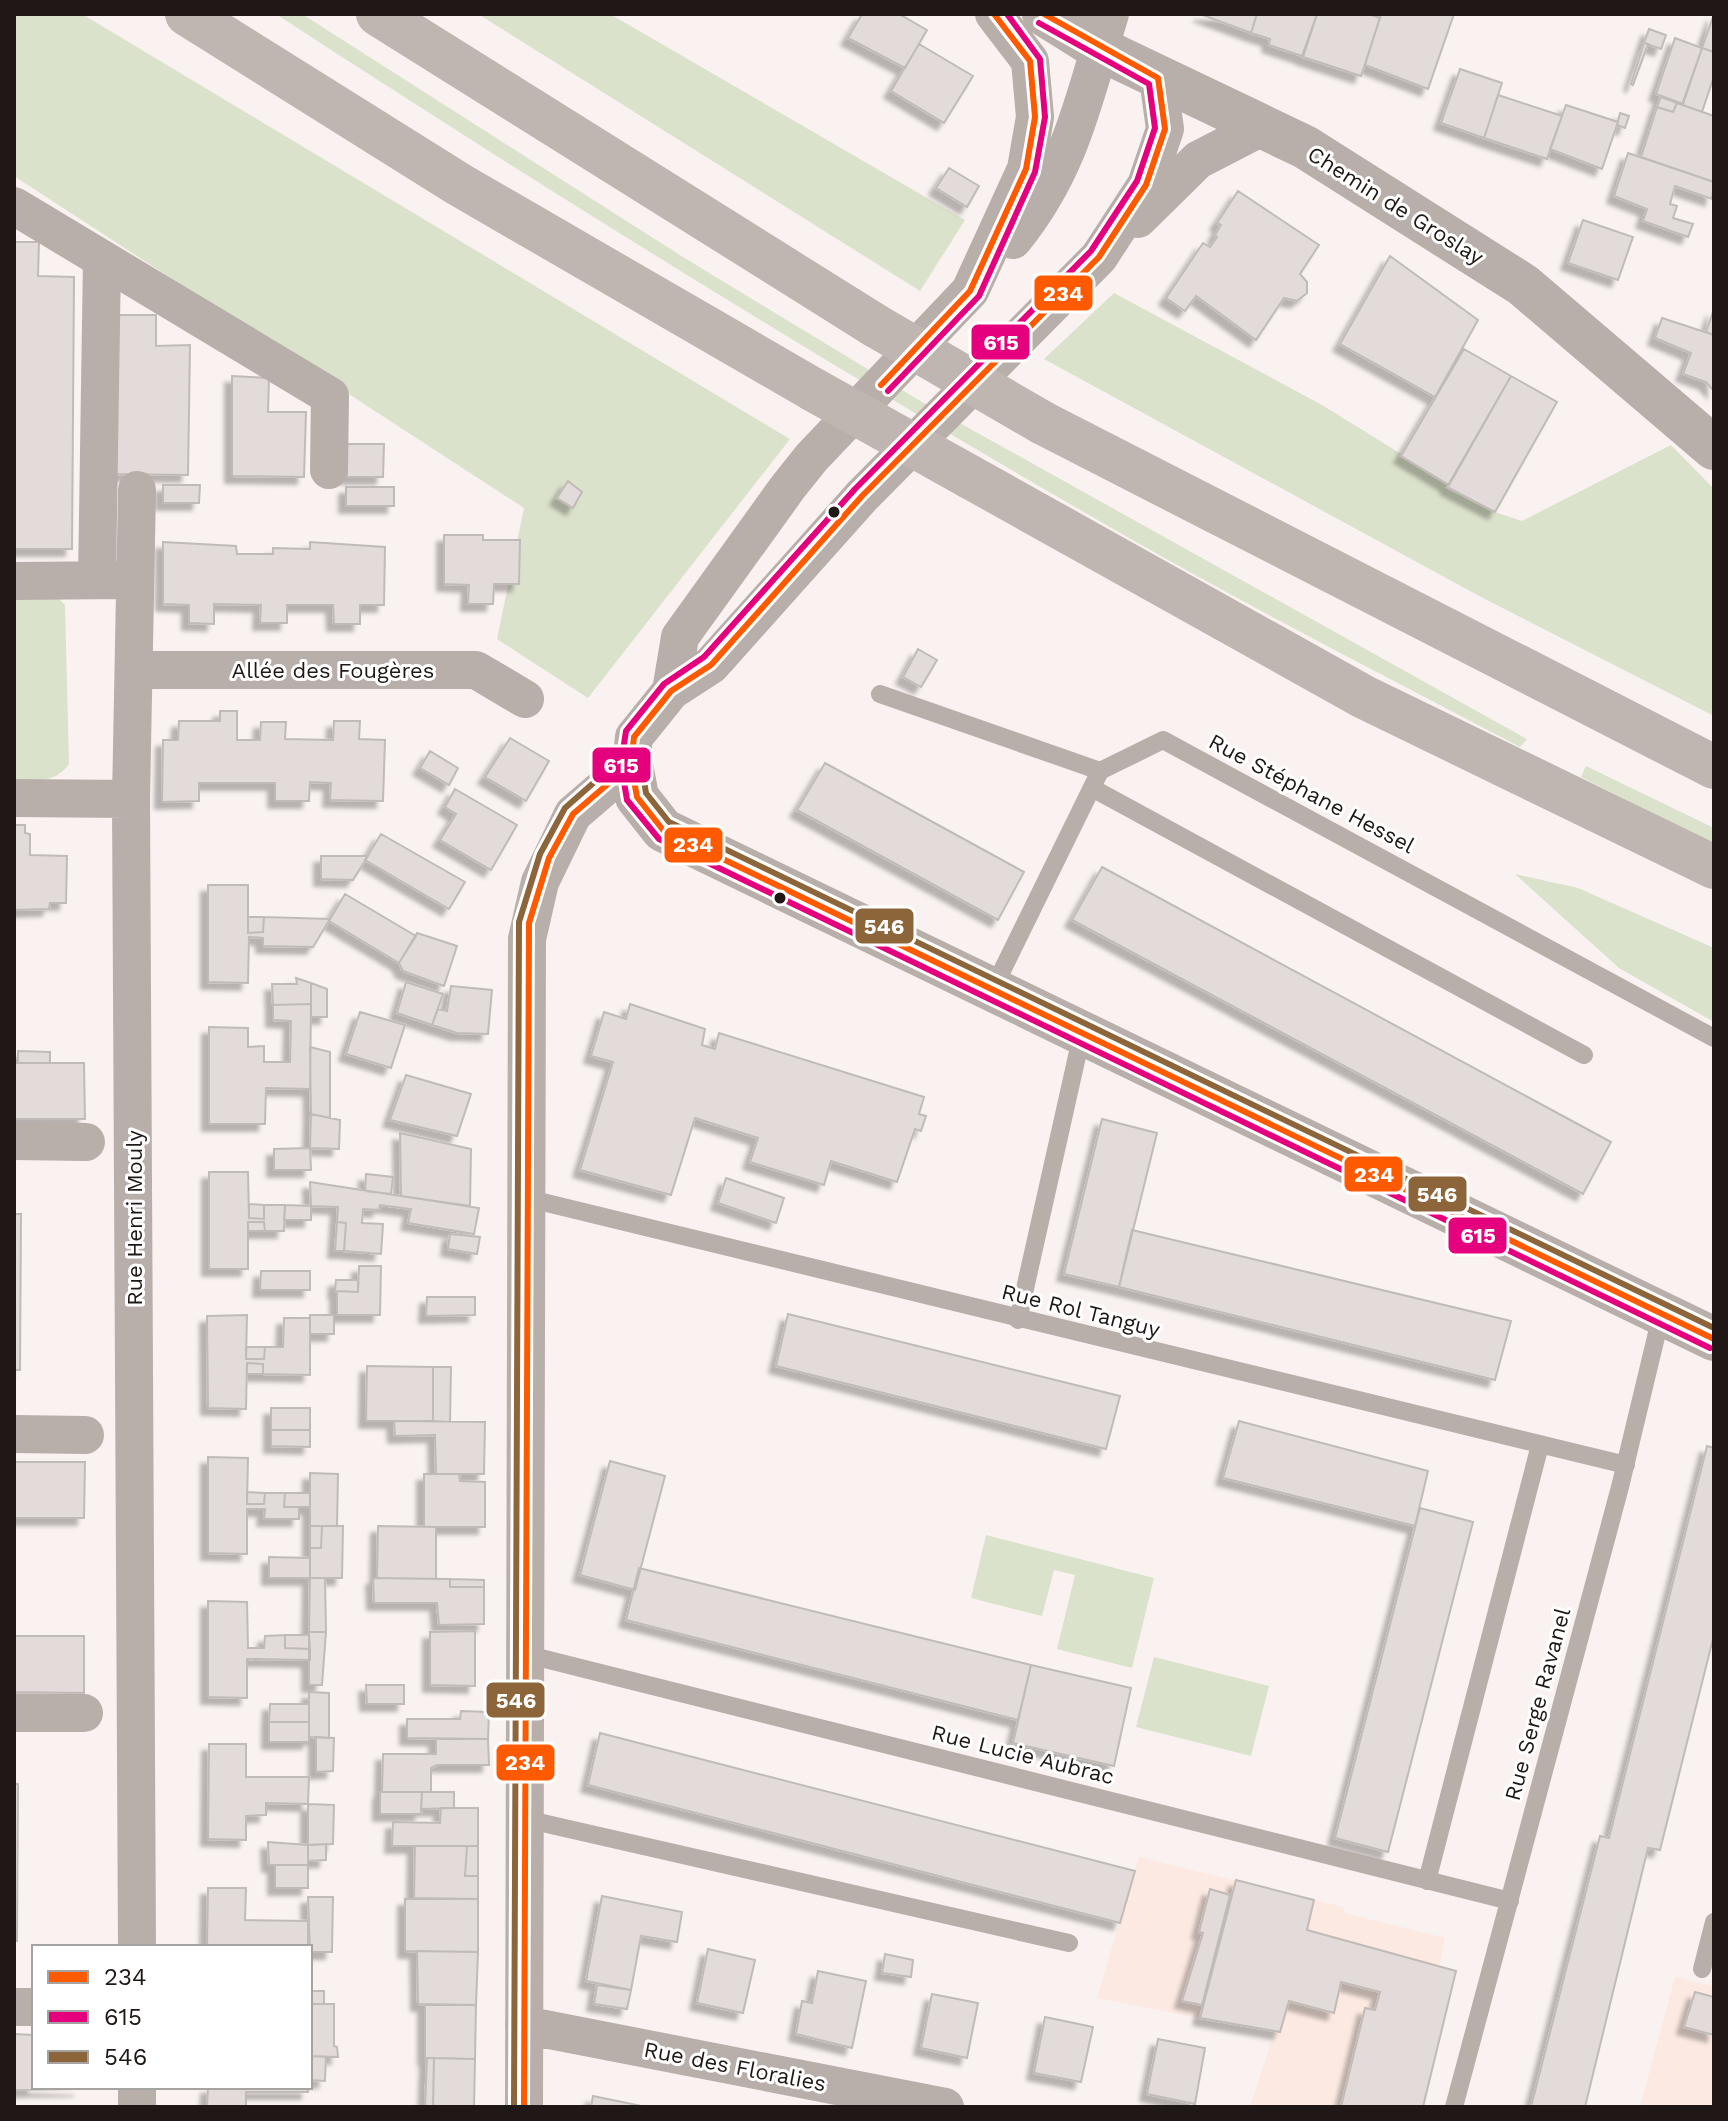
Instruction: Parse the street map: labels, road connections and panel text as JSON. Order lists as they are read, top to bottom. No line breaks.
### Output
{"streets":{"street":["Chemin de Groslay","Allée des Fougères","Rue Henri Mouly","Rue des Floralies"],"lane":["Rue Stéphane Hessel","Rue Rol Tanguy","Rue Serge Ravanel","Rue Lucie Aubrac"]},"crossings":[["Allée des Fougères","Rue Henri Mouly"],["Rue Rol Tanguy","Rue Serge Ravanel"],["Rue Serge Ravanel","Rue Lucie Aubrac"]],"lines":["transit line 234","transit line 615","transit line 546"],"legend":["234","615","546"]}
